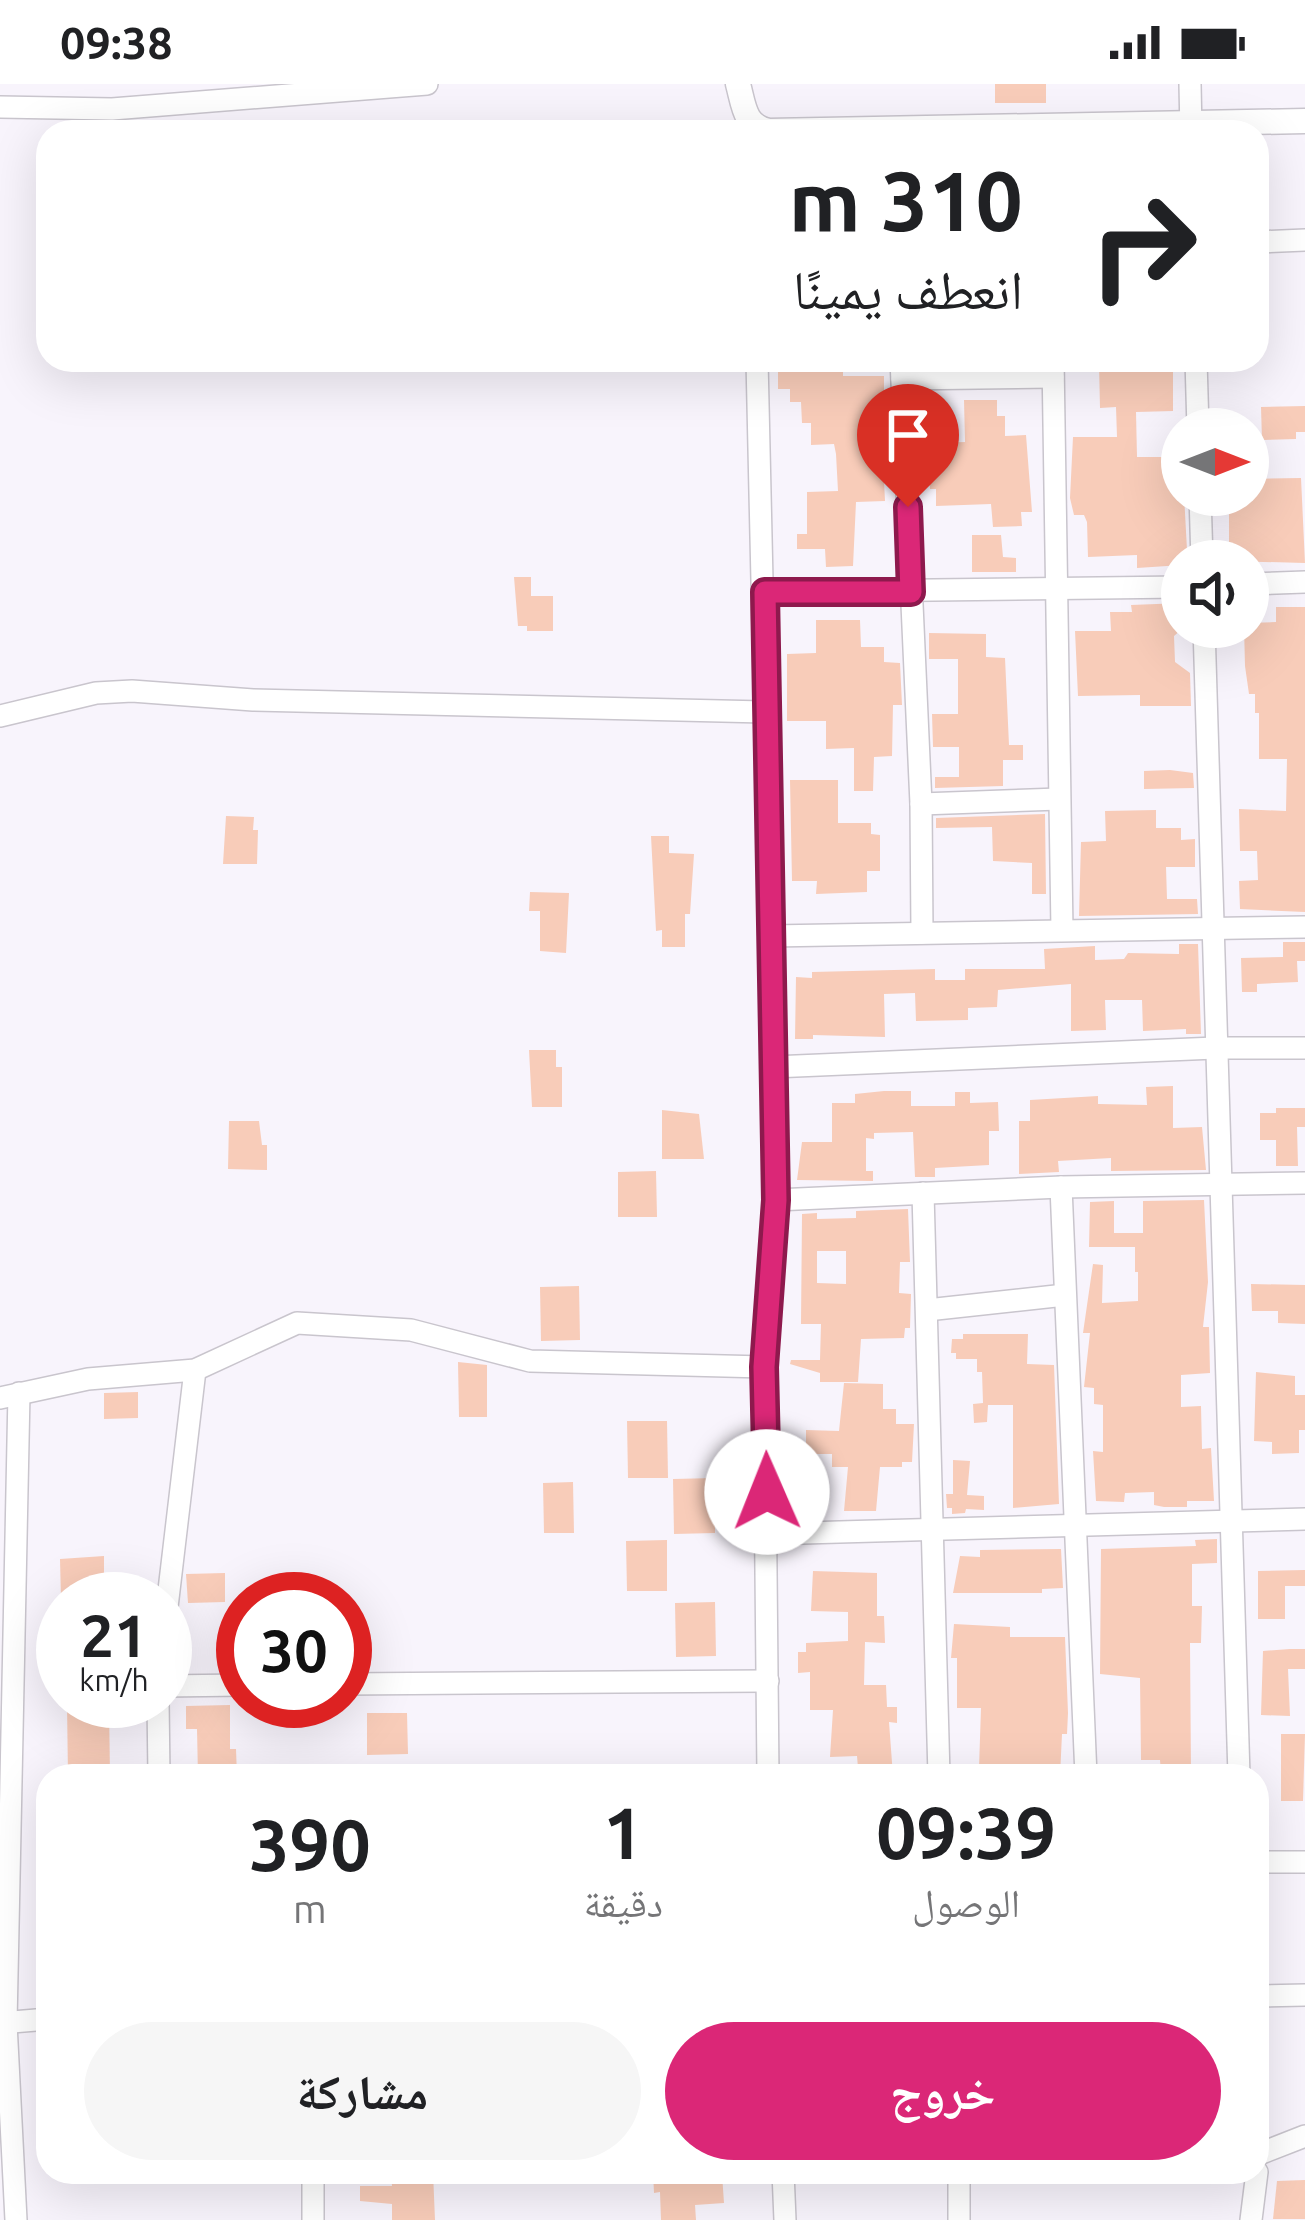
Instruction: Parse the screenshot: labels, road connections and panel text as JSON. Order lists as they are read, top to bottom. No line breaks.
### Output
{"north":"right","page":{"status":"09:38","turn":["310 m","انعطف يمينًا"],"speed":"21 km/h","limit":"30","eta":["09:39","الوصول","1","دقيقة","390","m"],"buttons":["خروج","مشاركة"]}}
